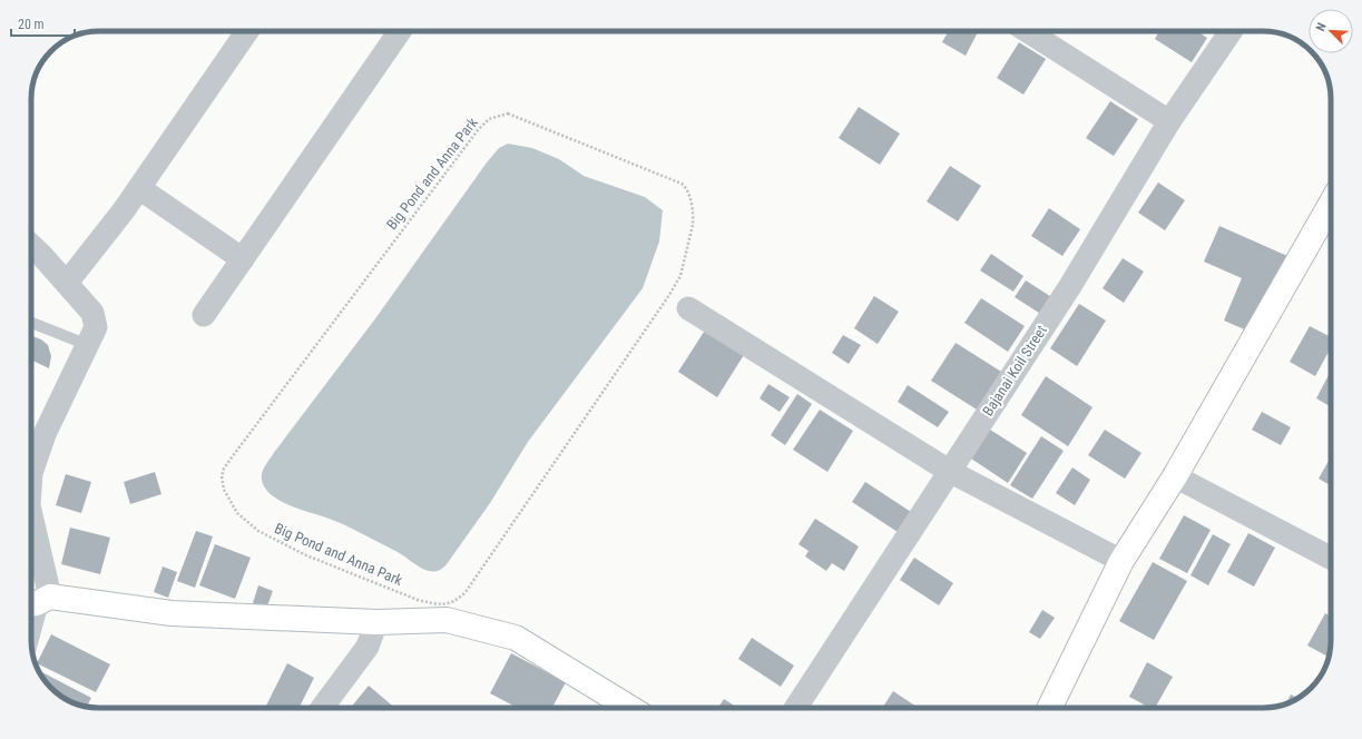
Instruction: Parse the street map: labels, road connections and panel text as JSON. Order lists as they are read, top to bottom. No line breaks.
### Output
{"streets":{"street":["Bajanai Koil Street"],"path":["Big Pond and Anna Park"]},"scale_bar":"20 m","north":"top left"}
